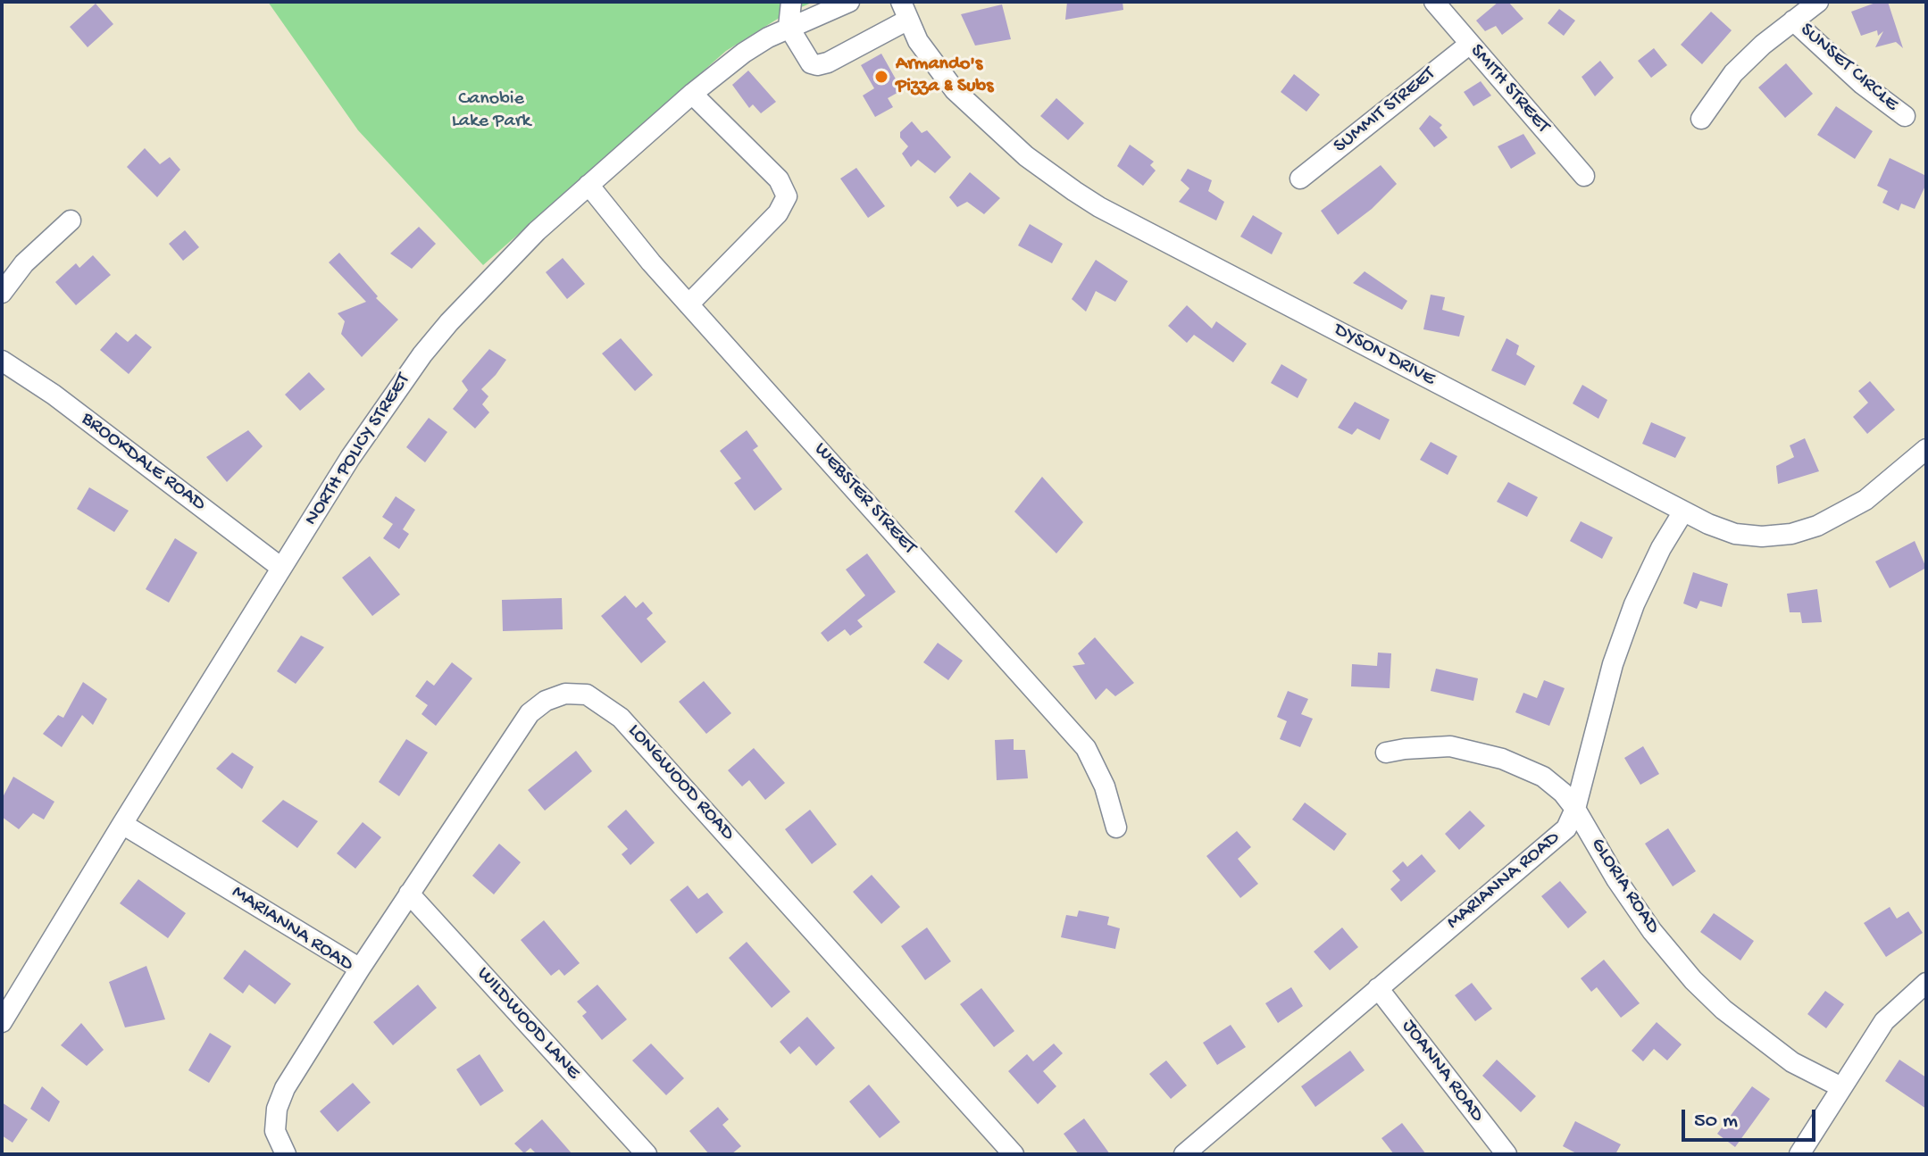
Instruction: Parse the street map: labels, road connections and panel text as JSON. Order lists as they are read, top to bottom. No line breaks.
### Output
{"streets":{"street":["SUNSET CIRCLE","SMITH STREET","SUMMIT STREET","DYSON DRIVE","NORTH POLICY STREET","BROOKDALE ROAD","WEBSTER STREET","LONGWOOD ROAD","MARIANNA ROAD","GLORIA ROAD","WILDWOOD LANE","JOANNA ROAD"]},"crossings":[["SMITH STREET","SUMMIT STREET"],["DYSON DRIVE","MARIANNA ROAD"],["NORTH POLICY STREET","BROOKDALE ROAD"],["NORTH POLICY STREET","WEBSTER STREET"],["NORTH POLICY STREET","MARIANNA ROAD"],["LONGWOOD ROAD","MARIANNA ROAD"],["LONGWOOD ROAD","WILDWOOD LANE"],["MARIANNA ROAD","GLORIA ROAD"],["MARIANNA ROAD","JOANNA ROAD"]],"parks":["Canobie Lake Park"],"places":["Armando's Pizza & Subs"],"scale_bar":"50 m"}
